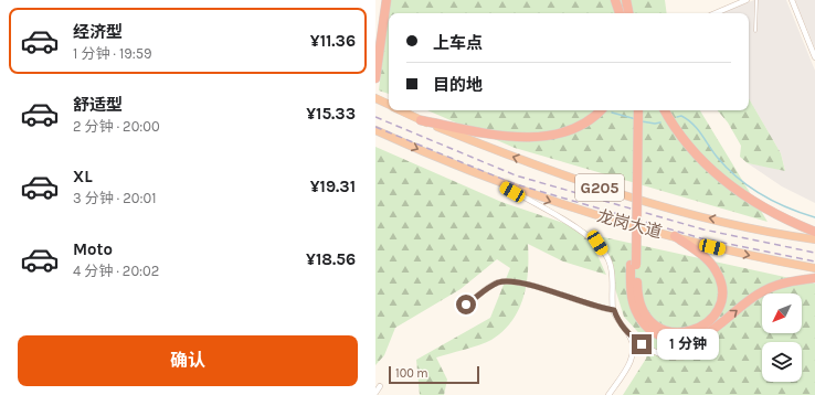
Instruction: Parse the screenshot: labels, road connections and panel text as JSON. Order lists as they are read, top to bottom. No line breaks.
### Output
{"streets":{"highway":["G205","龙岗大道"]},"scale_bar":"100 m","north":"bottom left","page":{"list":[{"name":"经济型","note":"1 分钟 · 19:59","value":"¥11.36"},{"name":"舒适型","note":"2 分钟 · 20:00","value":"¥15.33"},{"name":"XL","note":"3 分钟 · 20:01","value":"¥19.31"},{"name":"Moto","note":"4 分钟 · 20:02","value":"¥18.56"}],"banner":["上车点","目的地"],"buttons":"确认","bubble":"1 分钟","scale":"100 m"}}
